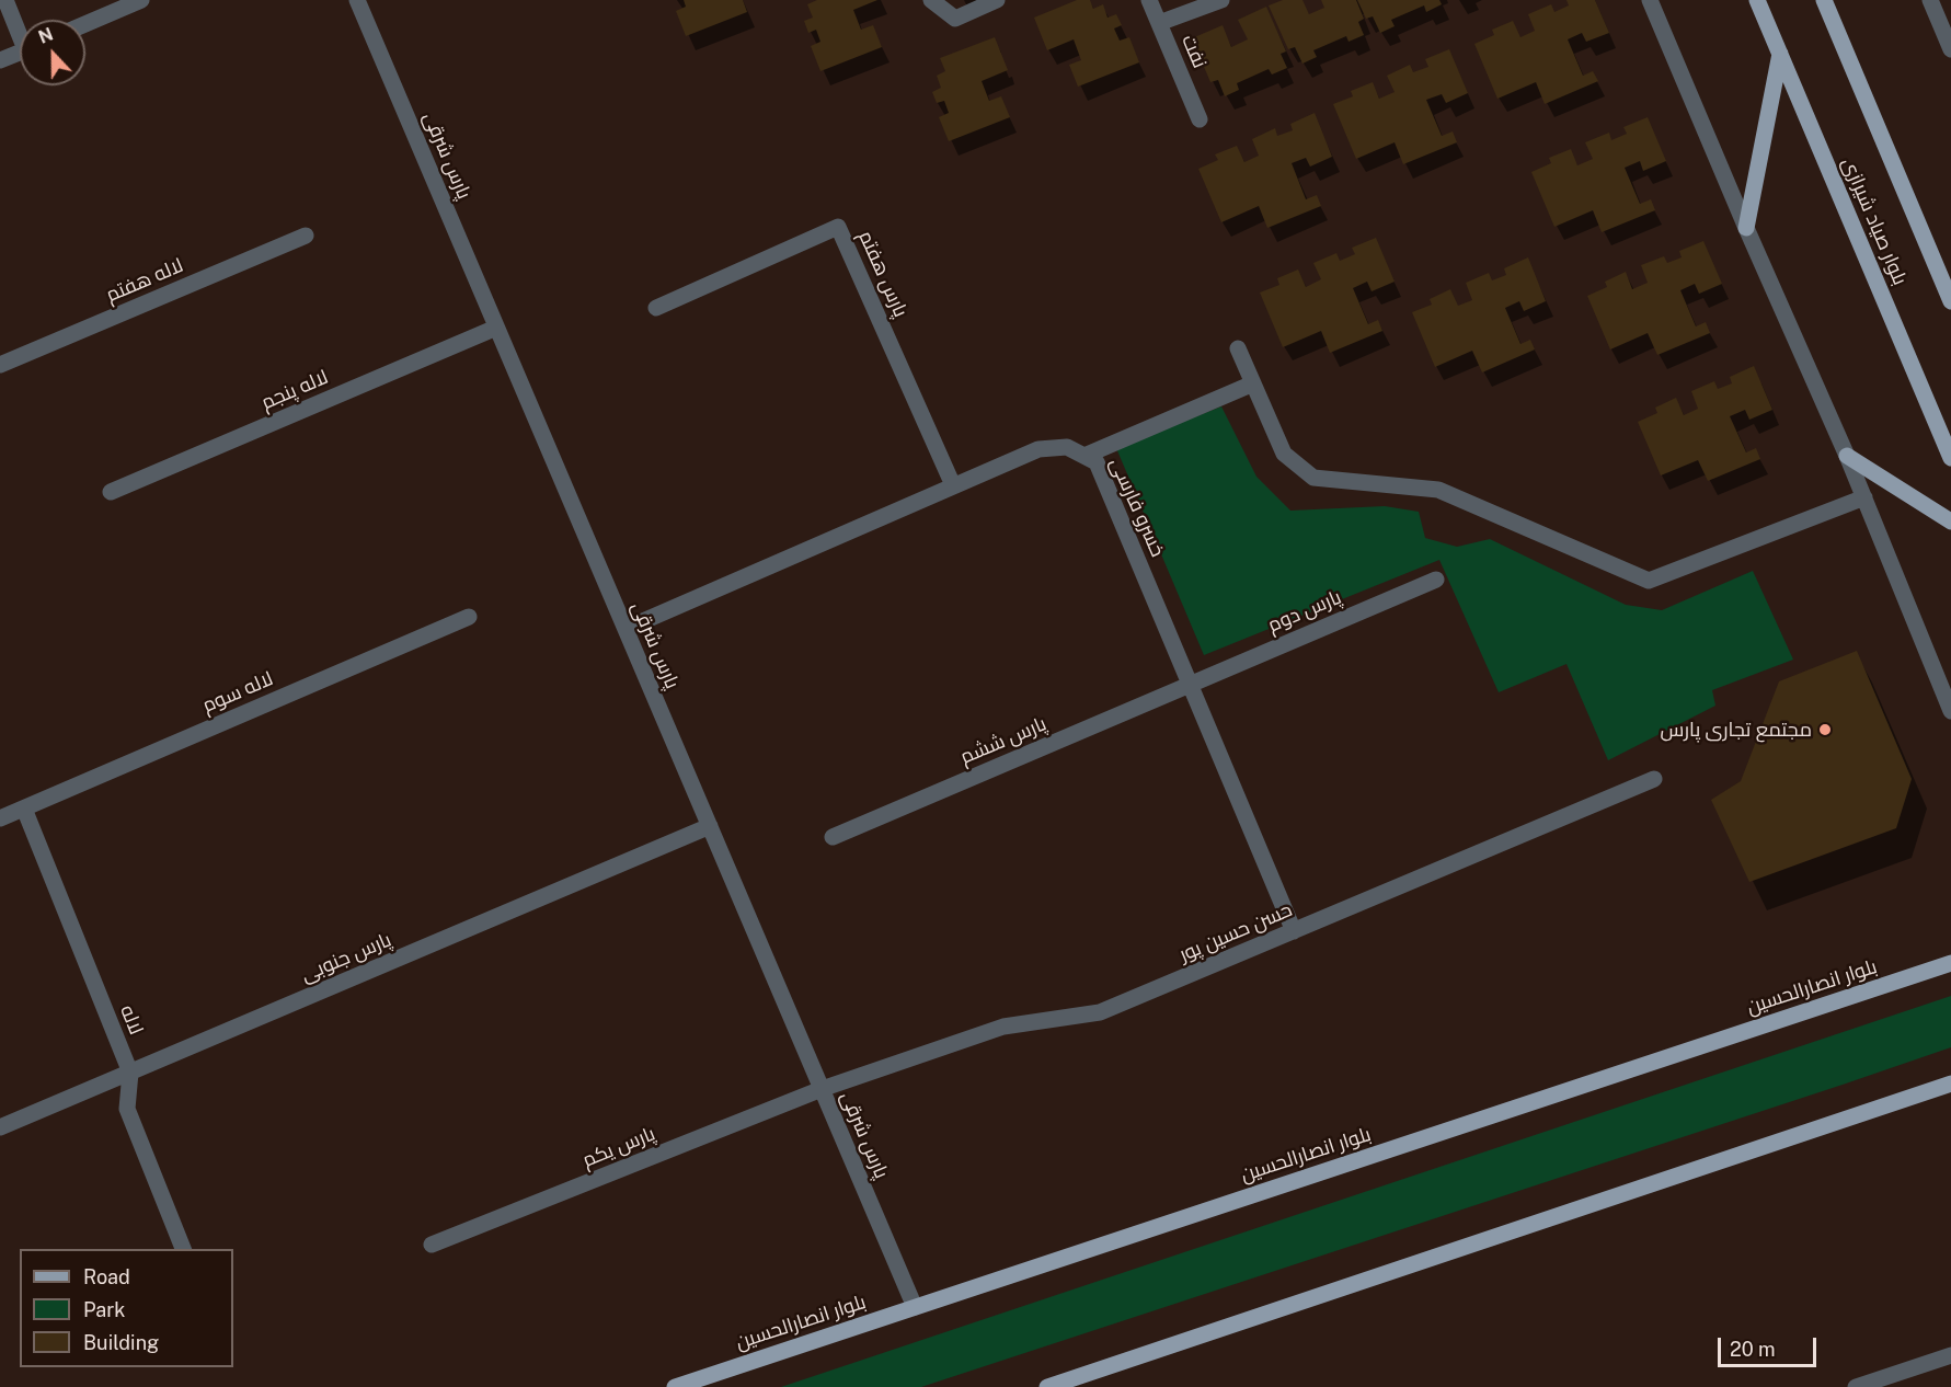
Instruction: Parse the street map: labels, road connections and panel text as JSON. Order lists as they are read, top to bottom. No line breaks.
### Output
{"streets":{"main road":["بلوار صیاد شیرازی","بلوار انصارالحسین"],"street":["نفت","پارس شرقی","پارس هفتم","لاله هفتم","لاله پنجم","خسرو فارسی","پارس دوم","لاله سوم","پارس ششم","حسن حسین پور","پارس جنوبی","لاله","پارس یکم"]},"crossings":[["پارس شرقی","لاله پنجم"],["پارس شرقی","خسرو فارسی"],["پارس شرقی","حسن حسین پور"],["پارس شرقی","پارس جنوبی"],["پارس شرقی","بلوار انصارالحسین"],["پارس شرقی","پارس یکم"],["پارس هفتم","خسرو فارسی"],["خسرو فارسی","پارس دوم"],["خسرو فارسی","پارس ششم"],["خسرو فارسی","حسن حسین پور"],["پارس دوم","پارس ششم"],["لاله سوم","لاله"],["حسن حسین پور","پارس یکم"],["پارس جنوبی","لاله"]],"places":["مجتمع تجاری پارس"],"legend":["Road","Park","Building"],"scale_bar":"20 m","north":"top"}
